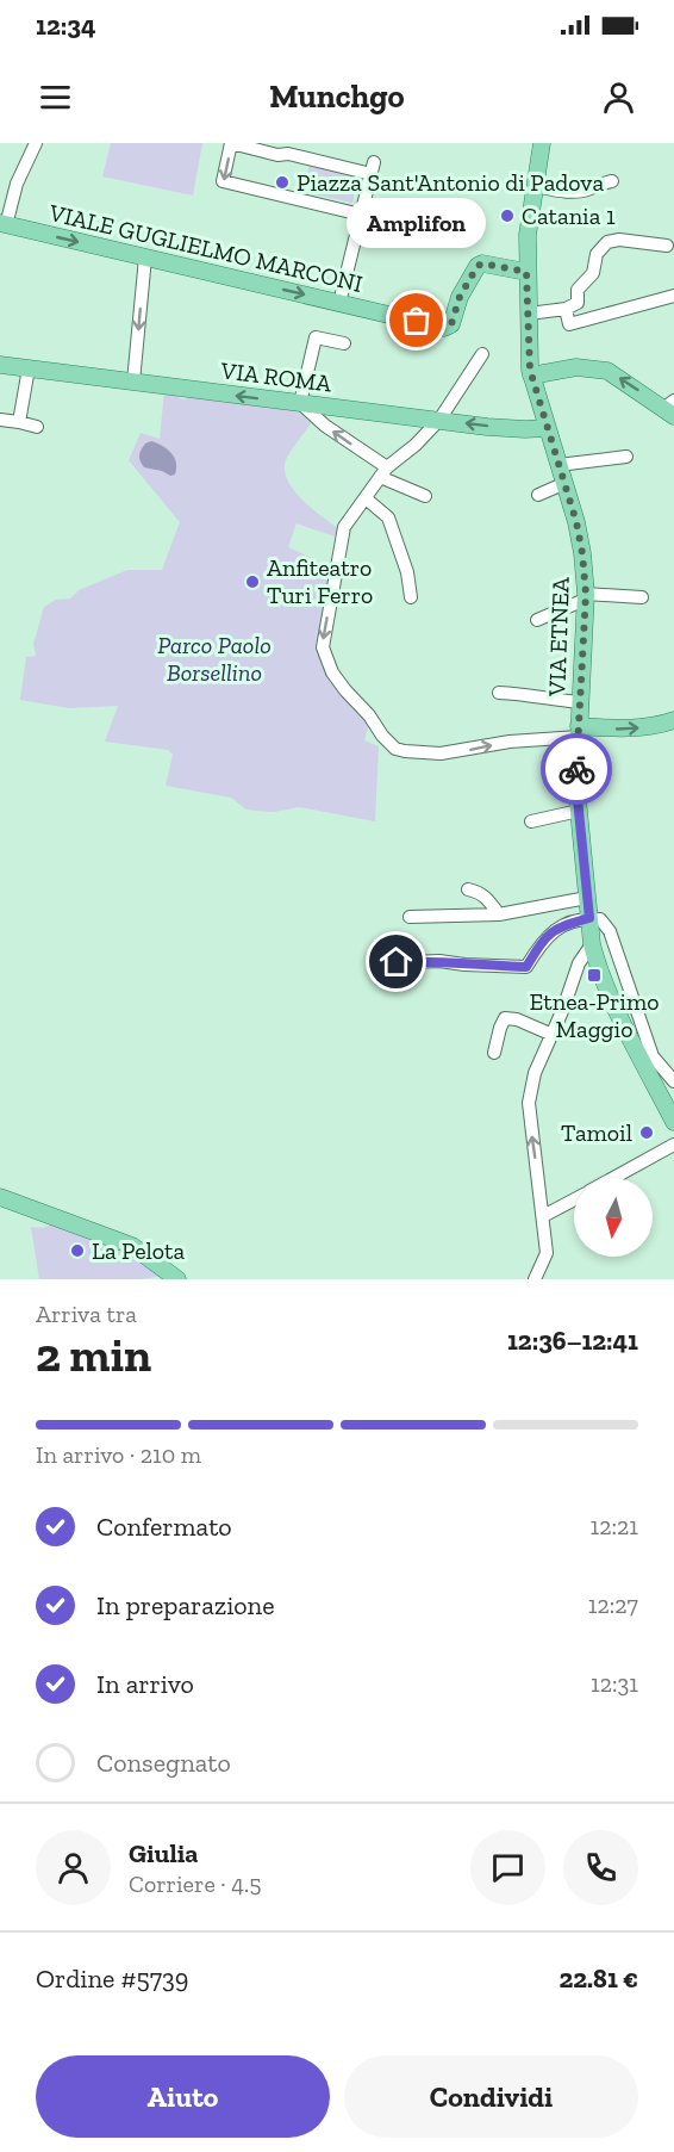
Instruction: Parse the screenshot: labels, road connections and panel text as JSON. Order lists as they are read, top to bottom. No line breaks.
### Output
{"streets":{"main road":["VIALE GUGLIELMO MARCONI","VIA ROMA","VIA ETNEA"]},"crossings":[["VIALE GUGLIELMO MARCONI","VIA ETNEA"],["VIA ROMA","VIA ETNEA"]],"one_way":["VIALE GUGLIELMO MARCONI","VIA ROMA"],"parks":["Parco Paolo Borsellino"],"places":{"other":["Piazza Sant'Antonio di Padova","Catania 1","Amplifon","Anfiteatro Turi Ferro","Tamoil","La Pelota"],"transit":["Etnea-Primo Maggio"]},"north":"bottom","page":{"status":"12:34","header":"Munchgo","bubble":"Amplifon","heading":["2 min","Arriva tra","12:36–12:41"],"panel":["Giulia","Corriere · 4.5","Ordine #5739","22.81 €"],"bar":"In arrivo · 210 m","list":[["Confermato","12:21"],["In preparazione","12:27"],["In arrivo","12:31"],"Consegnato"],"buttons":["Aiuto","Condividi"]}}
